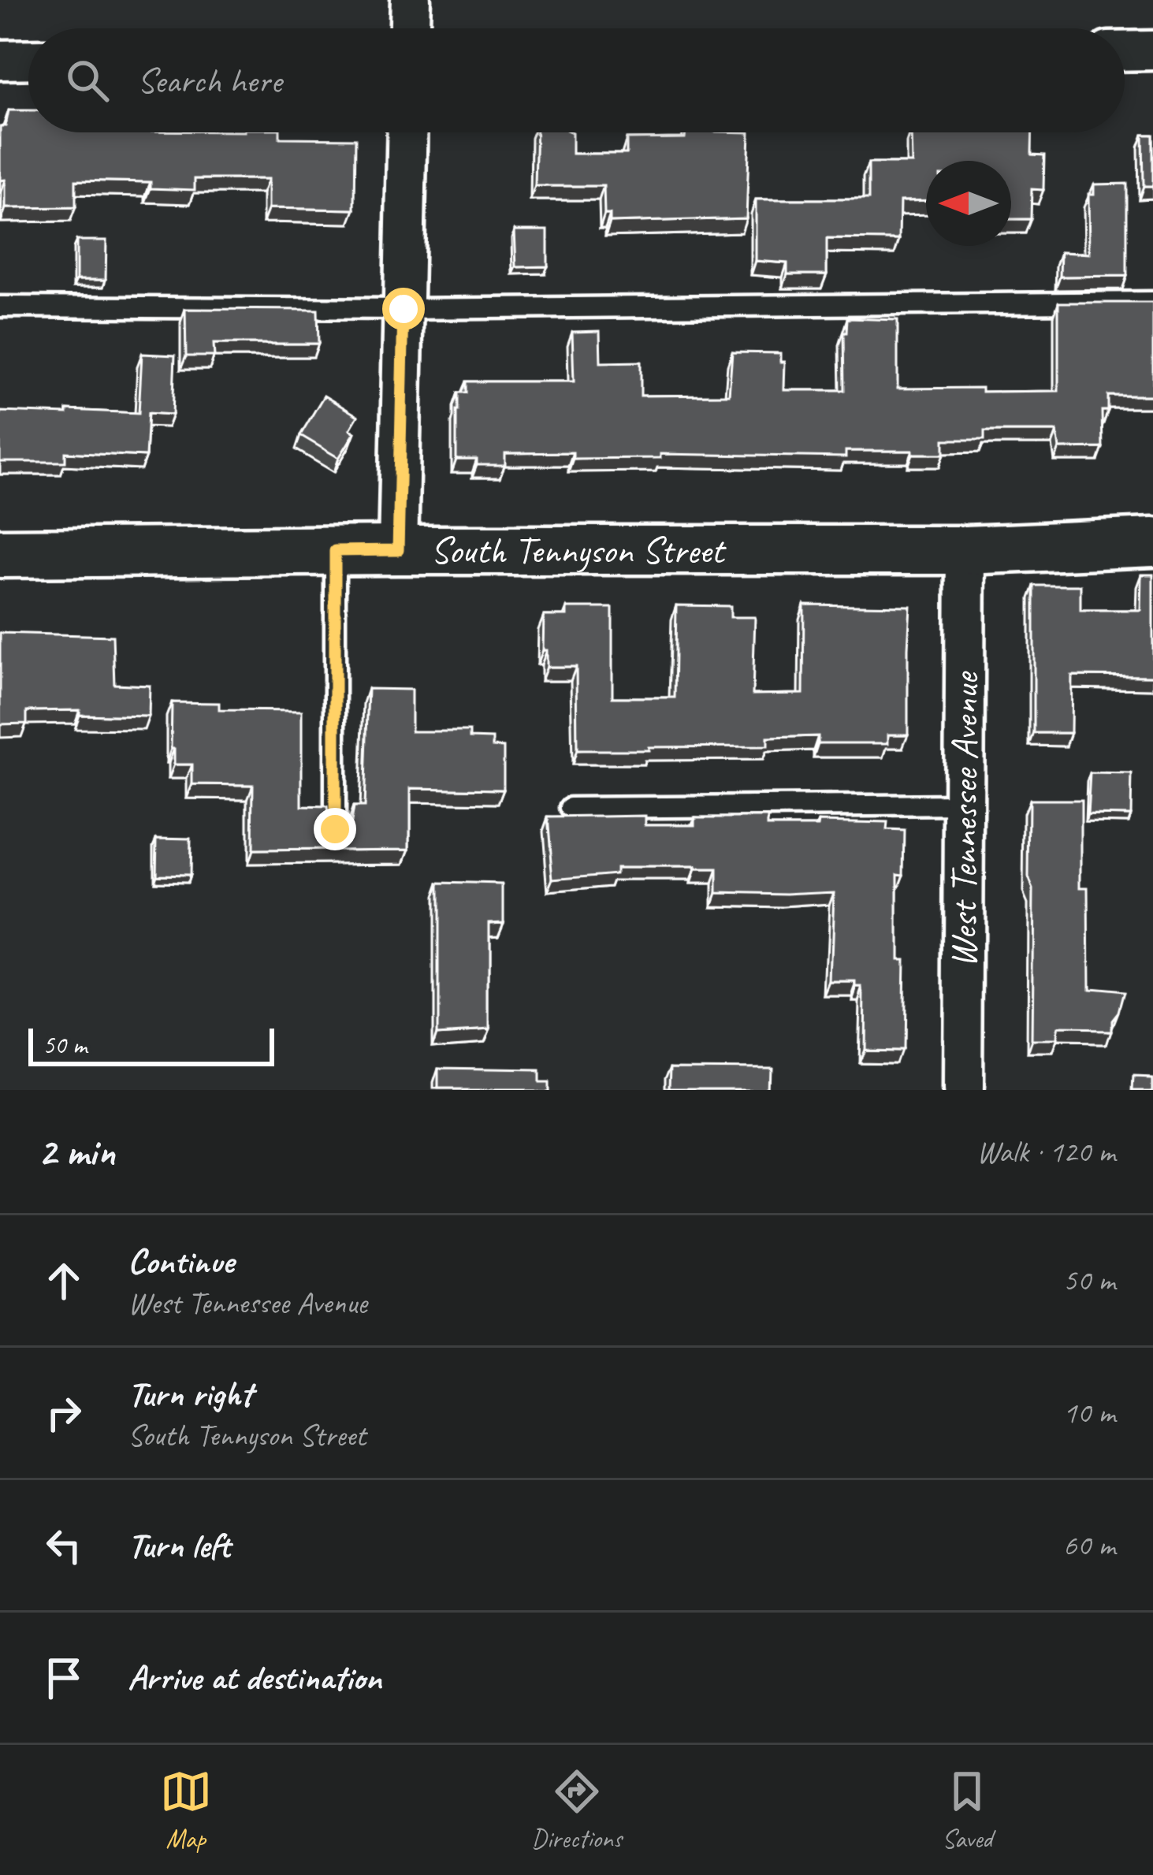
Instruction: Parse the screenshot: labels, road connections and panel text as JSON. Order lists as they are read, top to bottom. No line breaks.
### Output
{"streets":{"street":["South Tennyson Street","West Tennessee Avenue"]},"crossings":[["South Tennyson Street","West Tennessee Avenue"]],"scale_bar":"50 m","north":"left","page":{"search":"Search here","scale":"50 m","heading":["2 min","Walk · 120 m"],"list":[["Continue","West Tennessee Avenue","50 m"],["Turn right","South Tennyson Street","10 m"],["Turn left","60 m"],"Arrive at destination"],"nav":["Map","Directions","Saved"]}}
